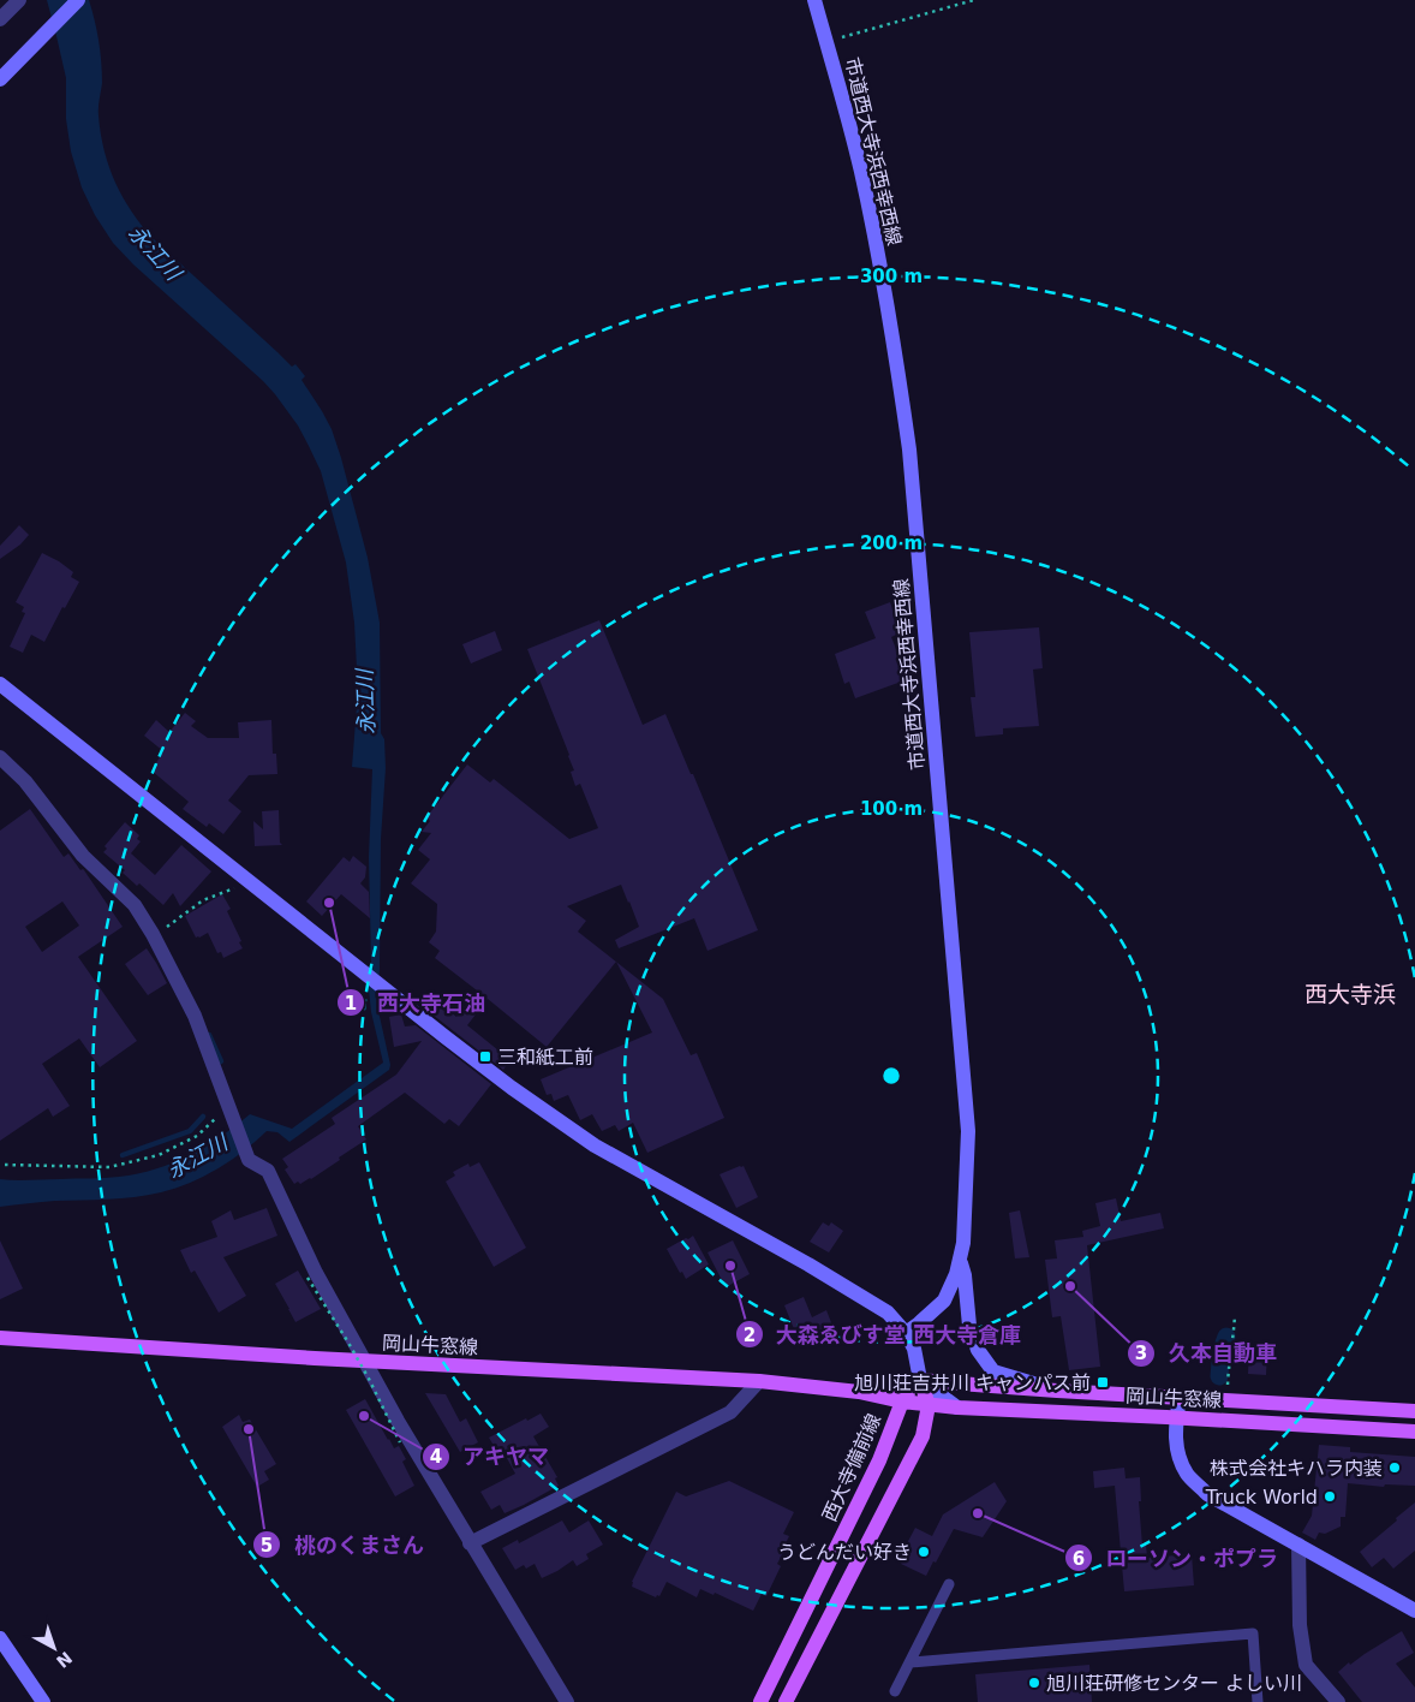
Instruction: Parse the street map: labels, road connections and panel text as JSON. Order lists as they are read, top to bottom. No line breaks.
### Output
{"streets":{"main road":["岡山牛窓線","西大寺備前線"],"street":["市道西大寺浜西幸西線"]},"crossings":[["岡山牛窓線","西大寺備前線"]],"districts":["西大寺浜"],"water":["永江川"],"places":{"other":["西大寺石油","大森ゑびす堂 西大寺倉庫","久本自動車","アキヤマ","桃のくまさん","株式会社キハラ内装","Truck World","ローソン・ポプラ","うどんだい好き","旭川荘研修センター よしい川"],"transit":["三和紙工前","旭川荘吉井川 キャンパス前"]},"north":"bottom right","rings":["300 m","200 m","100 m"]}
